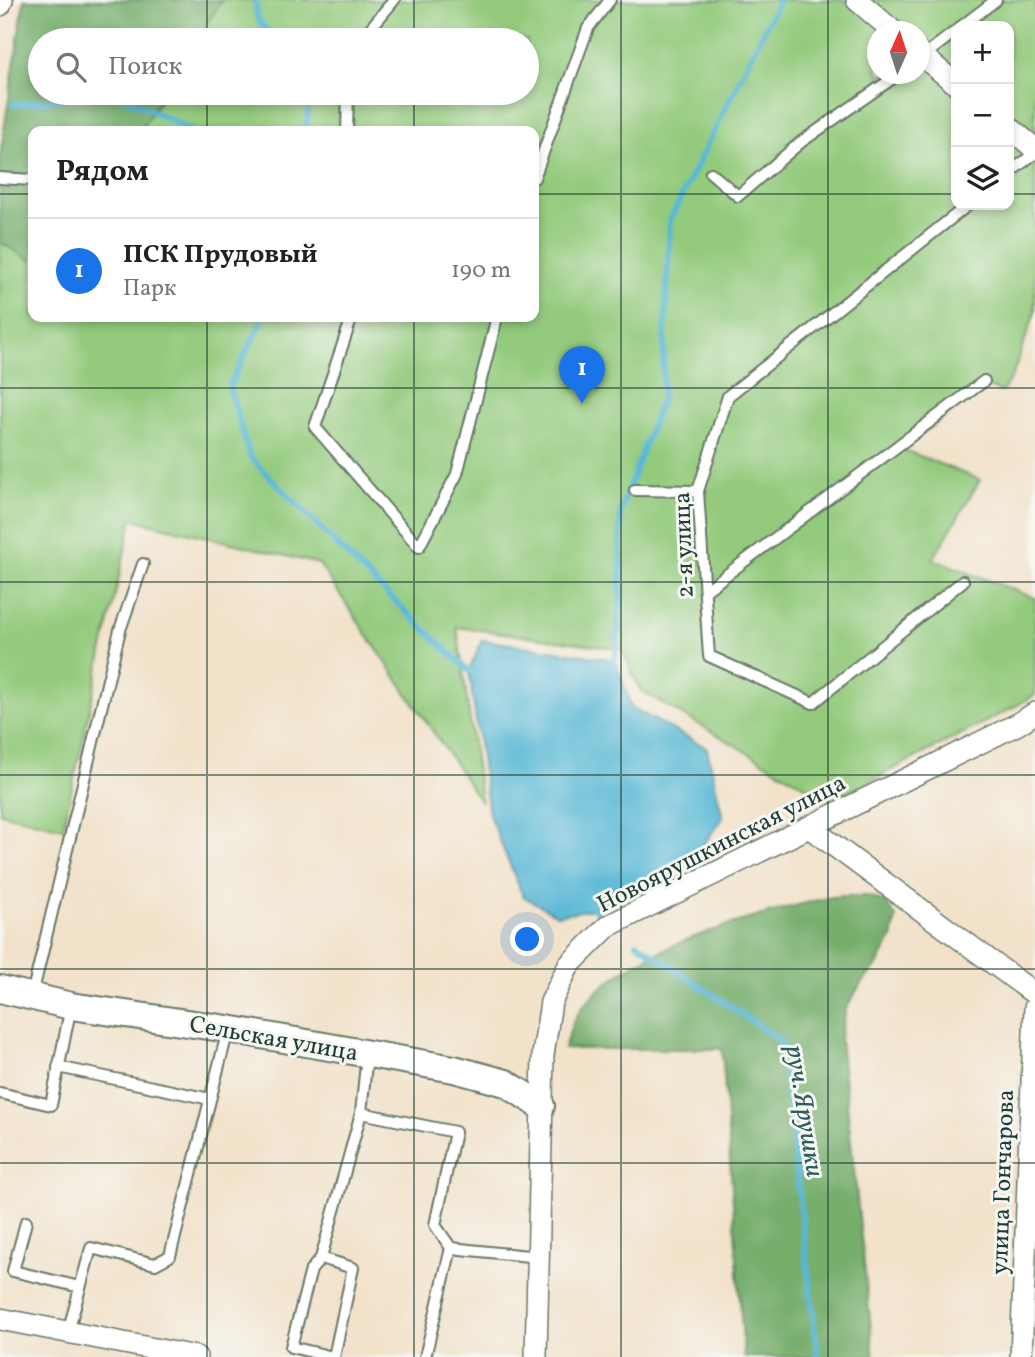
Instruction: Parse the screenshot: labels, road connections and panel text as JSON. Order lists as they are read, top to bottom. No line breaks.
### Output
{"streets":{"street":["Новоярушкинская улица","Сельская улица","улица Гончарова"],"lane":["2-я улица"]},"crossings":[["Новоярушкинская улица","Сельская улица"]],"water":["руч. Ярушки"],"north":"top","page":{"map_buttons":["+","−"],"search":"Поиск","heading":"Рядом","list":[{"mark":"1","name":"ПСК Прудовый","note":"Парк","value":"190 m"}],"pins":"1"}}
